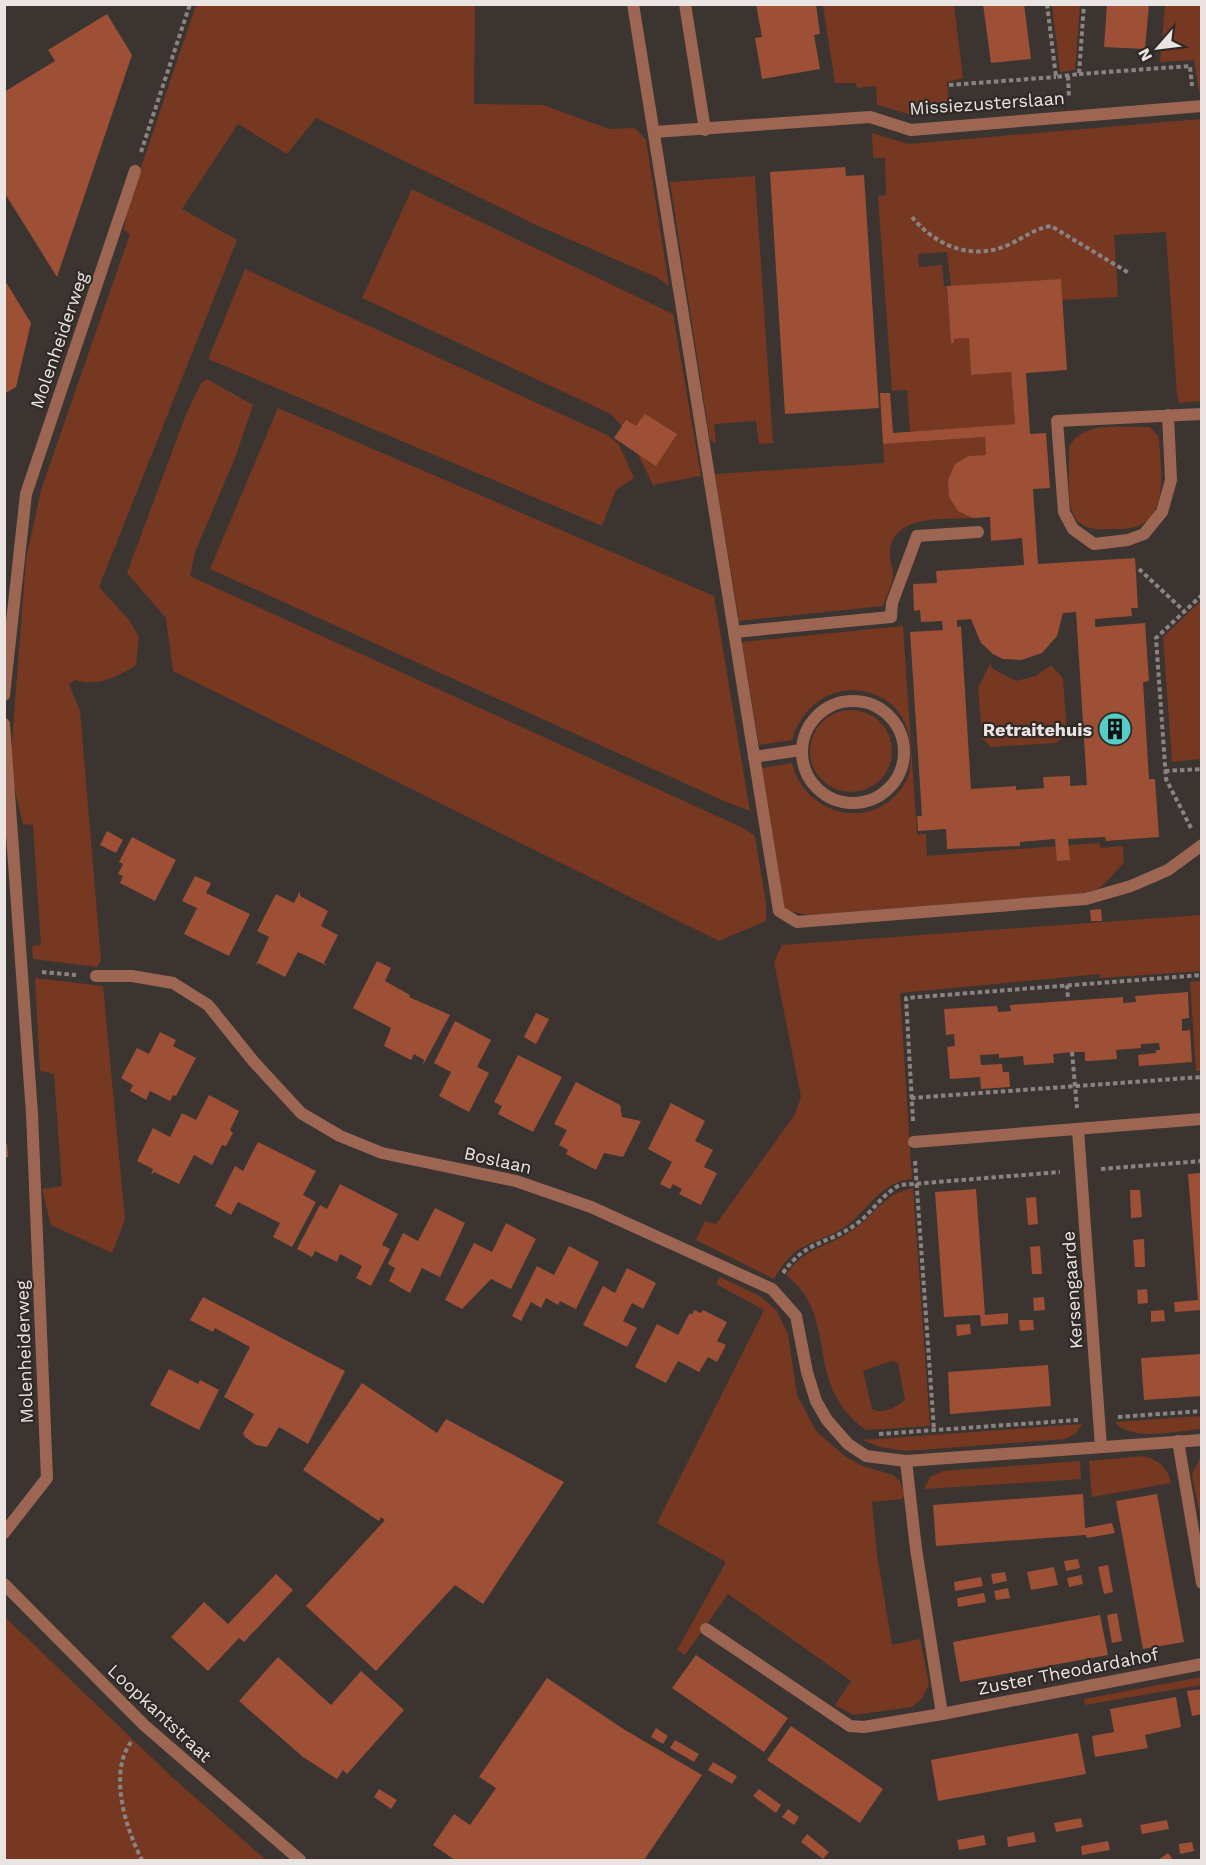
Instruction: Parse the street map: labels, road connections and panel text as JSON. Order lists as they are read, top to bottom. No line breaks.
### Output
{"streets":{"street":["Missiezusterslaan","Molenheiderweg","Boslaan","Kersengaarde","Zuster Theodardahof","Loopkantstraat"]},"places":{"building":["Retraitehuis"]},"north":"bottom left"}
